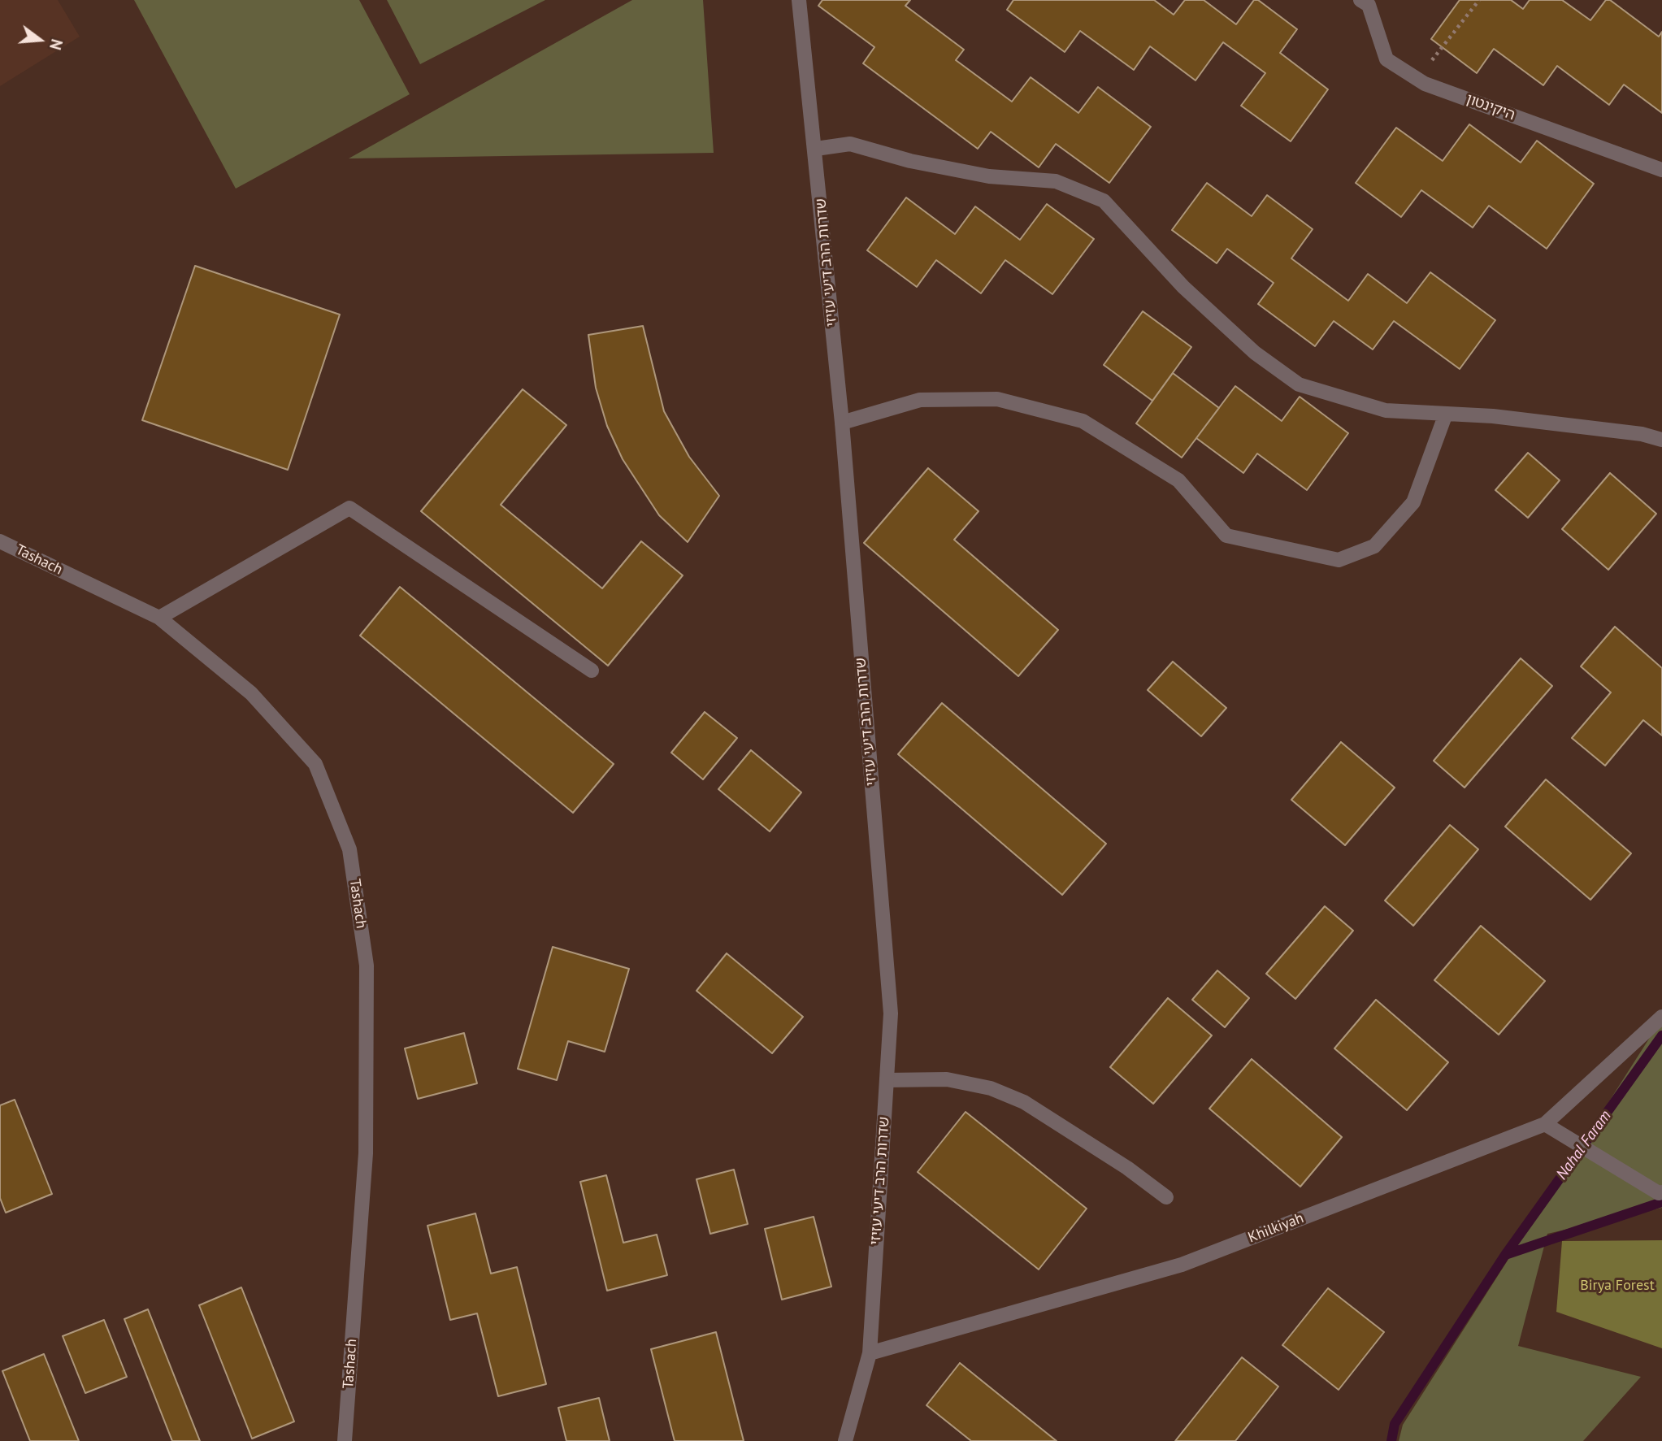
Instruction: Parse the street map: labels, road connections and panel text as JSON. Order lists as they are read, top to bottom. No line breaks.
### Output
{"streets":{"street":["היקינטון","שדרות הרב דיעי עזיזי","Tashach","Khilkiyah"]},"crossings":[["שדרות הרב דיעי עזיזי","Khilkiyah"]],"water":["Nahal Faram"],"parks":["Birya Forest"],"north":"right"}
